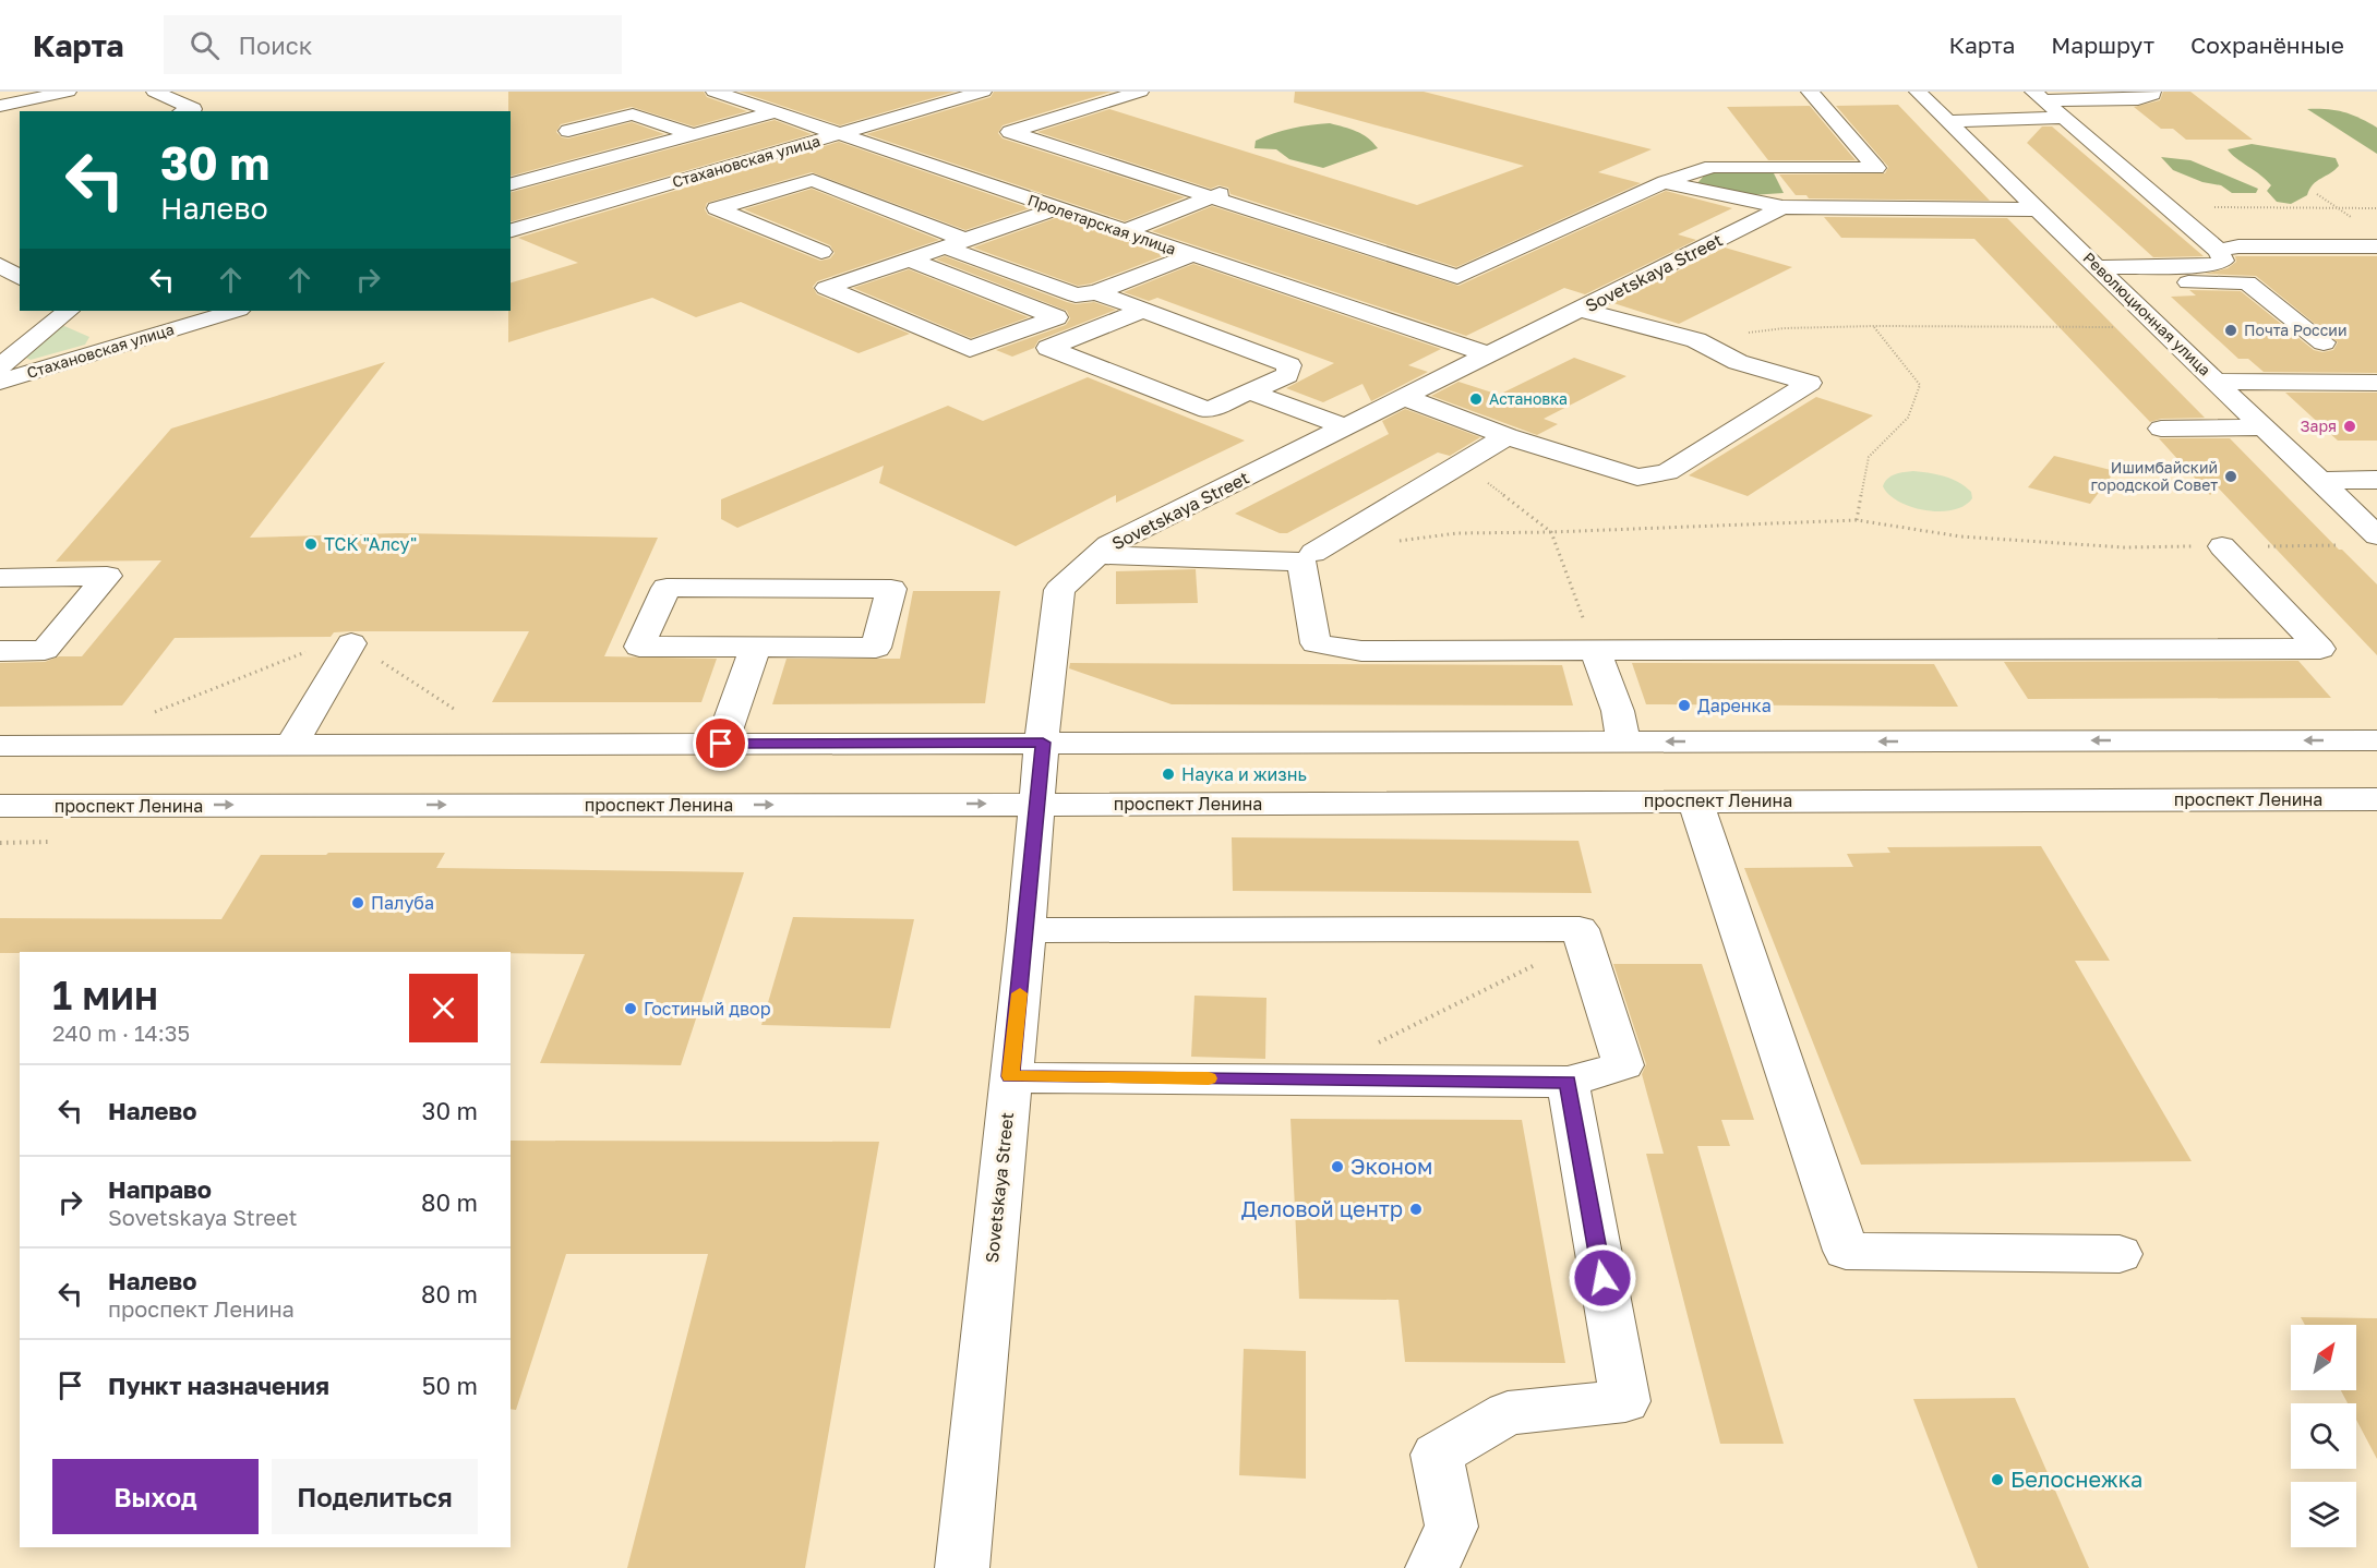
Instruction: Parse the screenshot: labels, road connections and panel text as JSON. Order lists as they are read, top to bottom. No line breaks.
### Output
{"streets":{"street":["Стахановская улица","Пролетарская улица","Sovetskaya Street","Революционная улица","проспект Ленина"]},"crossings":[["Стахановская улица","Пролетарская улица"],["Пролетарская улица","Sovetskaya Street"],["Sovetskaya Street","Революционная улица"],["Sovetskaya Street","проспект Ленина"]],"places":["Почта России","Астановка","Заря","Ишимбайский городской Совет","ТСК \"Алсу\"","Даренка","Наука и жизнь","Палуба","Гостиный двор","Эконом","Деловой центр","Белоснежка"],"north":"top right","page":{"header":"Карта","search":"Поиск","nav":["Карта","Маршрут","Сохранённые"],"turn":["30 m","Налево"],"heading":["1 мин","240 m · 14:35"],"list":[{"name":"Налево","value":"30 m"},{"name":"Направо","note":"Sovetskaya Street","value":"80 m"},{"name":"Налево","note":"проспект Ленина","value":"80 m"},{"name":"Пункт назначения","value":"50 m"}],"buttons":["Выход","Поделиться"]}}
